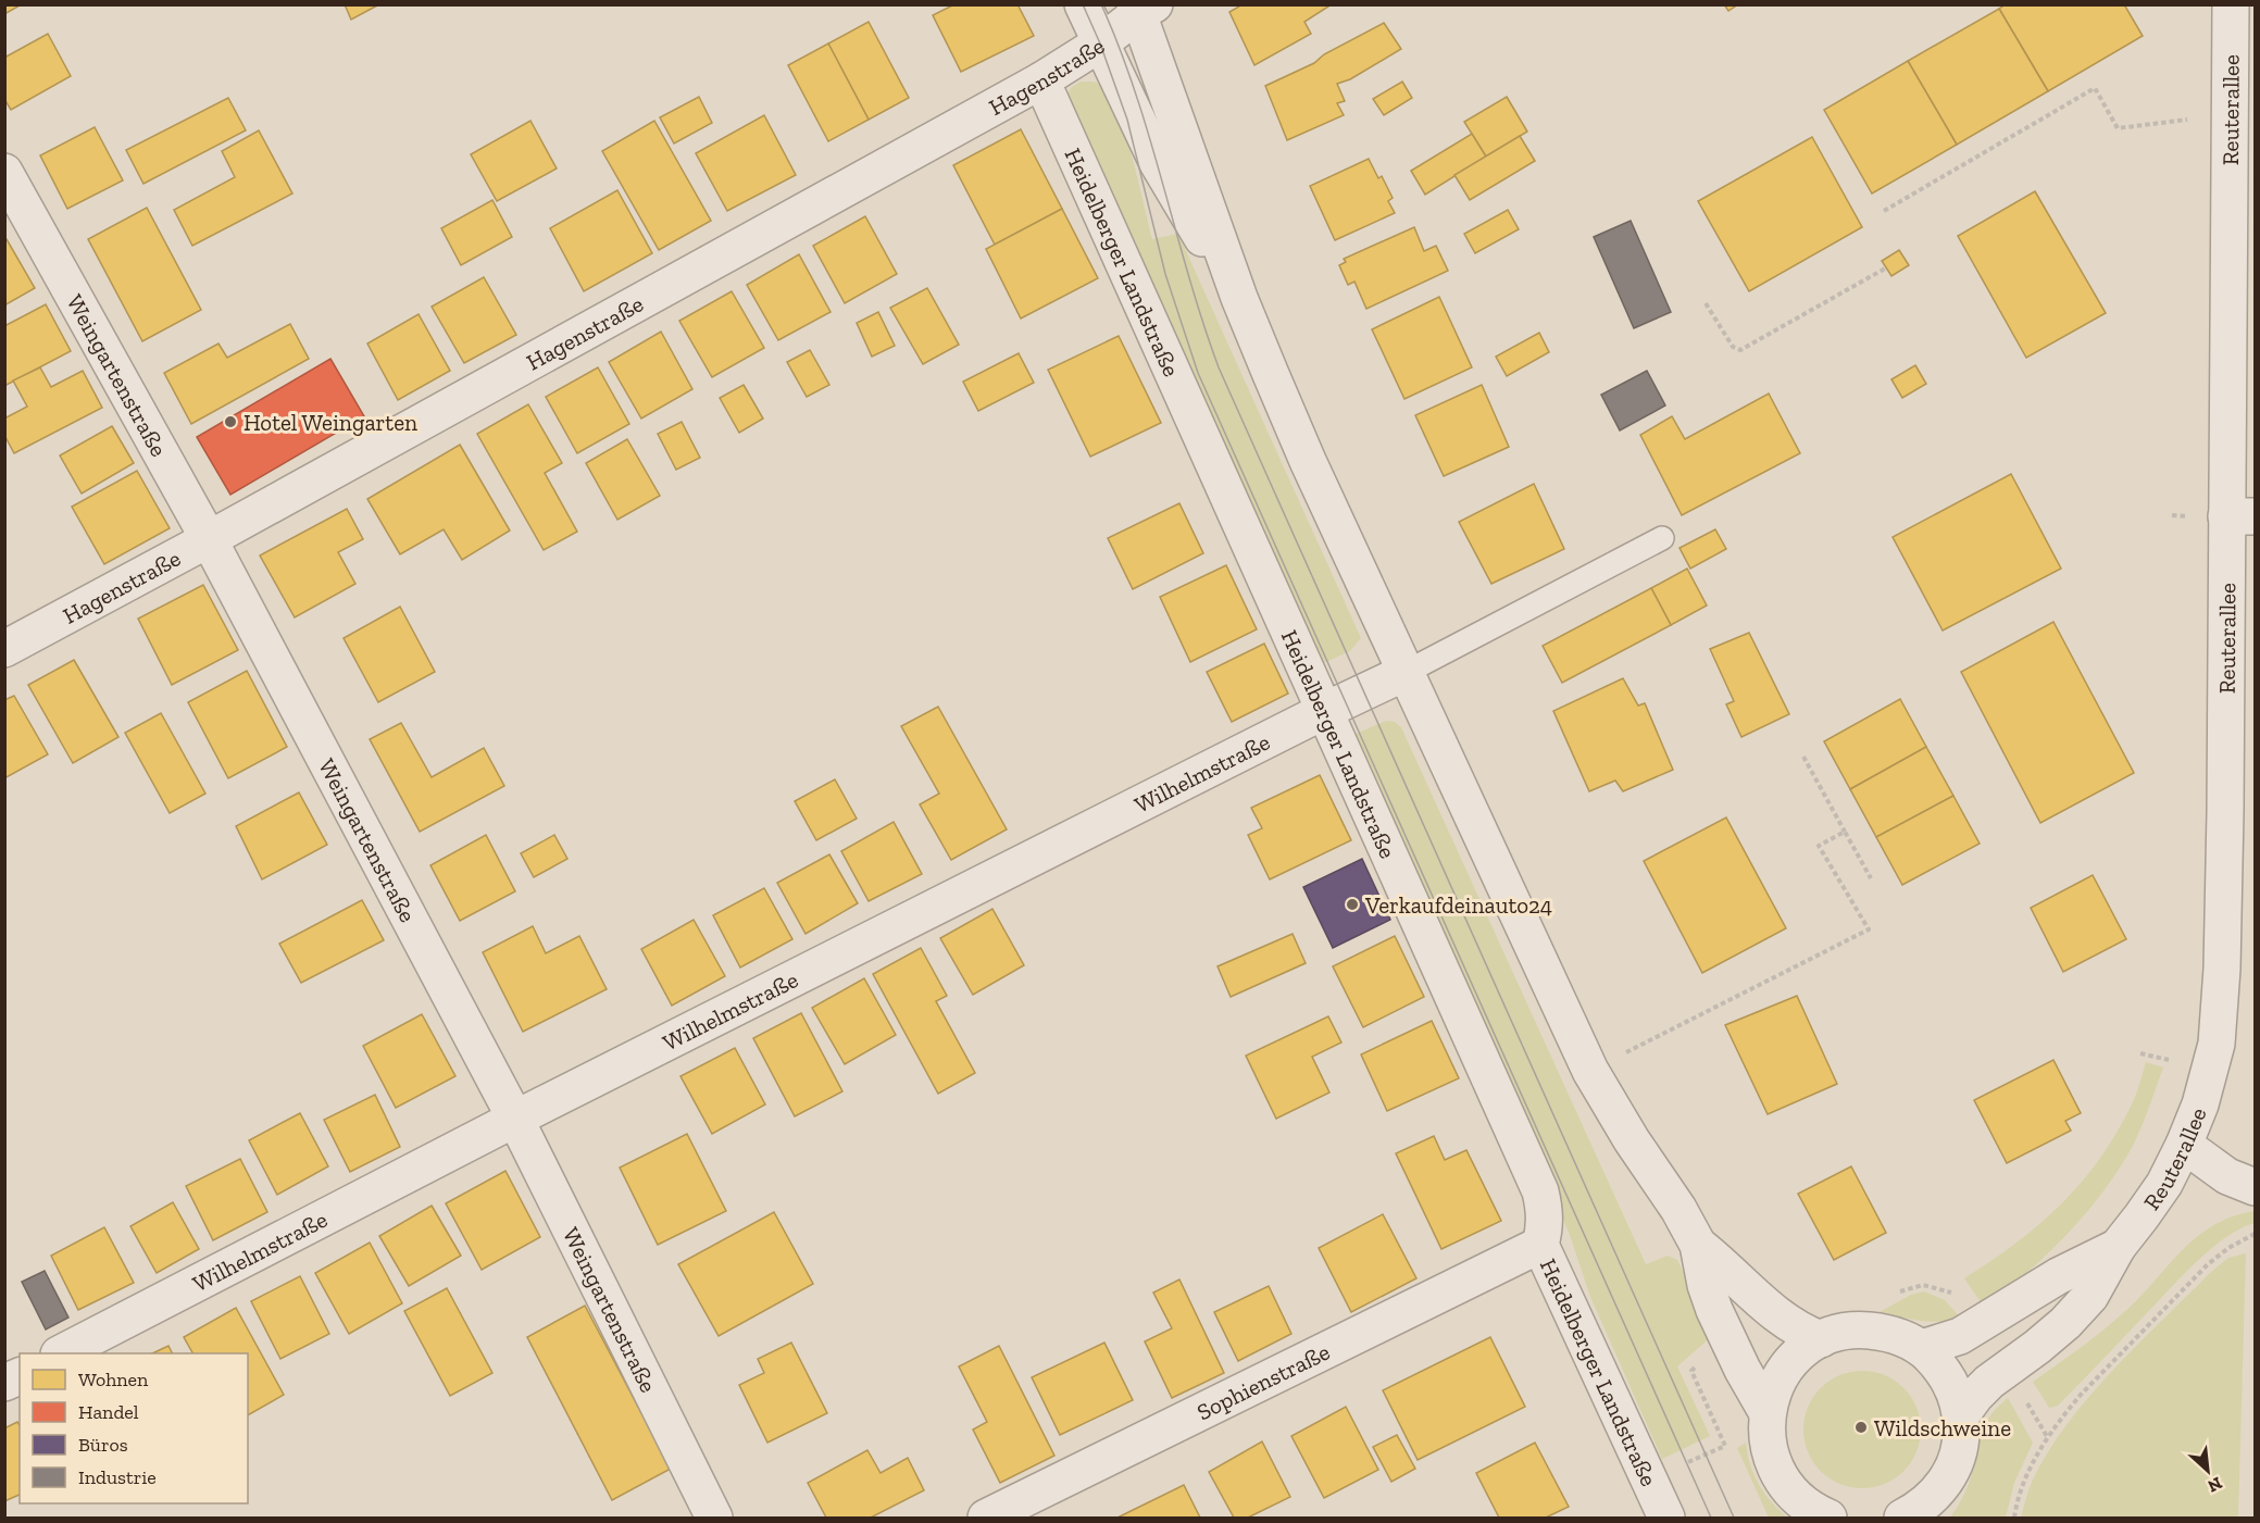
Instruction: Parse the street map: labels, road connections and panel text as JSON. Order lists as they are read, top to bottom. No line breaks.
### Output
{"streets":{"street":["Hagenstraße","Reuterallee","Heidelberger Landstraße","Weingartenstraße","Wilhelmstraße","Sophienstraße"]},"crossings":[["Hagenstraße","Heidelberger Landstraße"],["Hagenstraße","Weingartenstraße"],["Heidelberger Landstraße","Wilhelmstraße"],["Heidelberger Landstraße","Sophienstraße"],["Weingartenstraße","Wilhelmstraße"]],"places":["Hotel Weingarten","Verkaufdeinauto24","Wildschweine"],"legend":["Wohnen","Handel","Büros","Industrie"],"north":"bottom right"}
